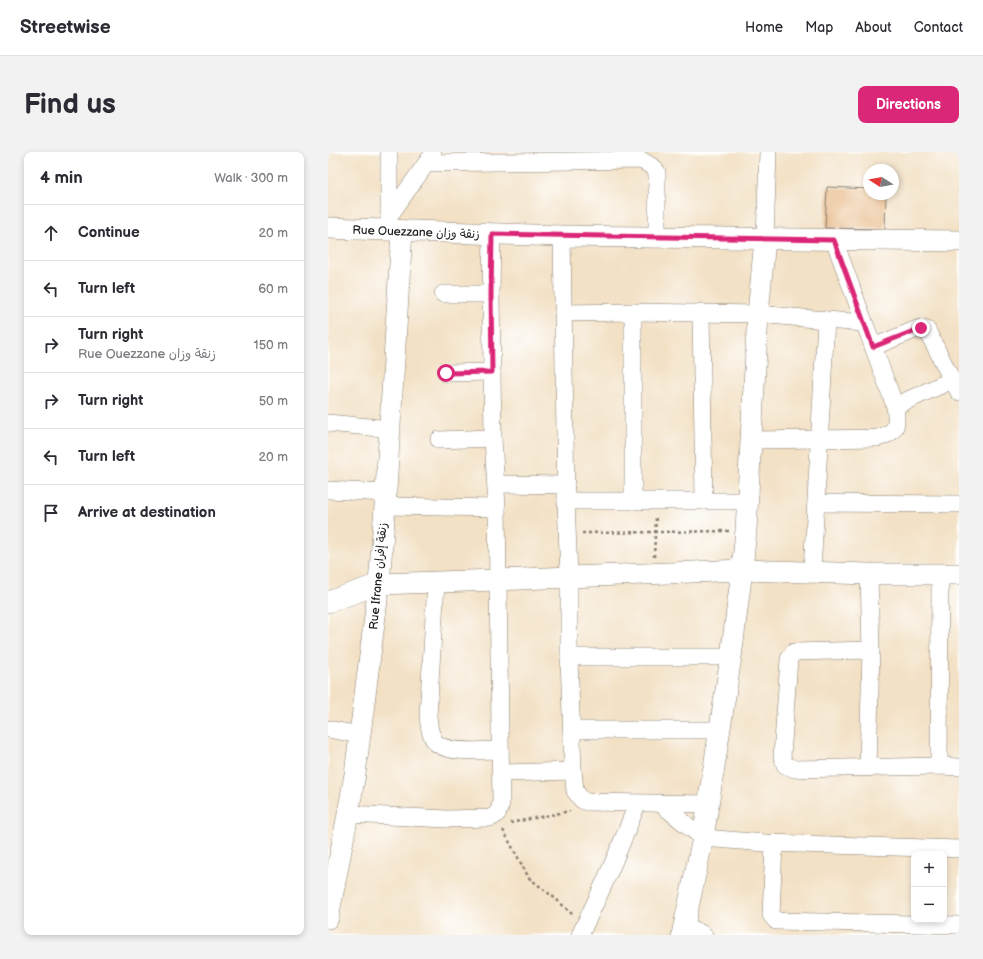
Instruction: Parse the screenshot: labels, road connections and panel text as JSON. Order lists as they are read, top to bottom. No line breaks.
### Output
{"streets":{"street":["Rue Ouezzane زنقة وزان","Rue Ifrane زنقة إفران"]},"crossings":[["Rue Ouezzane زنقة وزان","Rue Ifrane زنقة إفران"]],"north":"left","page":{"header":"Streetwise","nav":["Home","Map","About","Contact"],"buttons":"Directions","title":"Find us","heading":["4 min","Walk · 300 m"],"list":[["Continue","20 m"],["Turn left","60 m"],["Turn right","Rue Ouezzane زنقة وزان","150 m"],["Turn right","50 m"],["Turn left","20 m"],"Arrive at destination"],"map_buttons":["+","−"]}}
